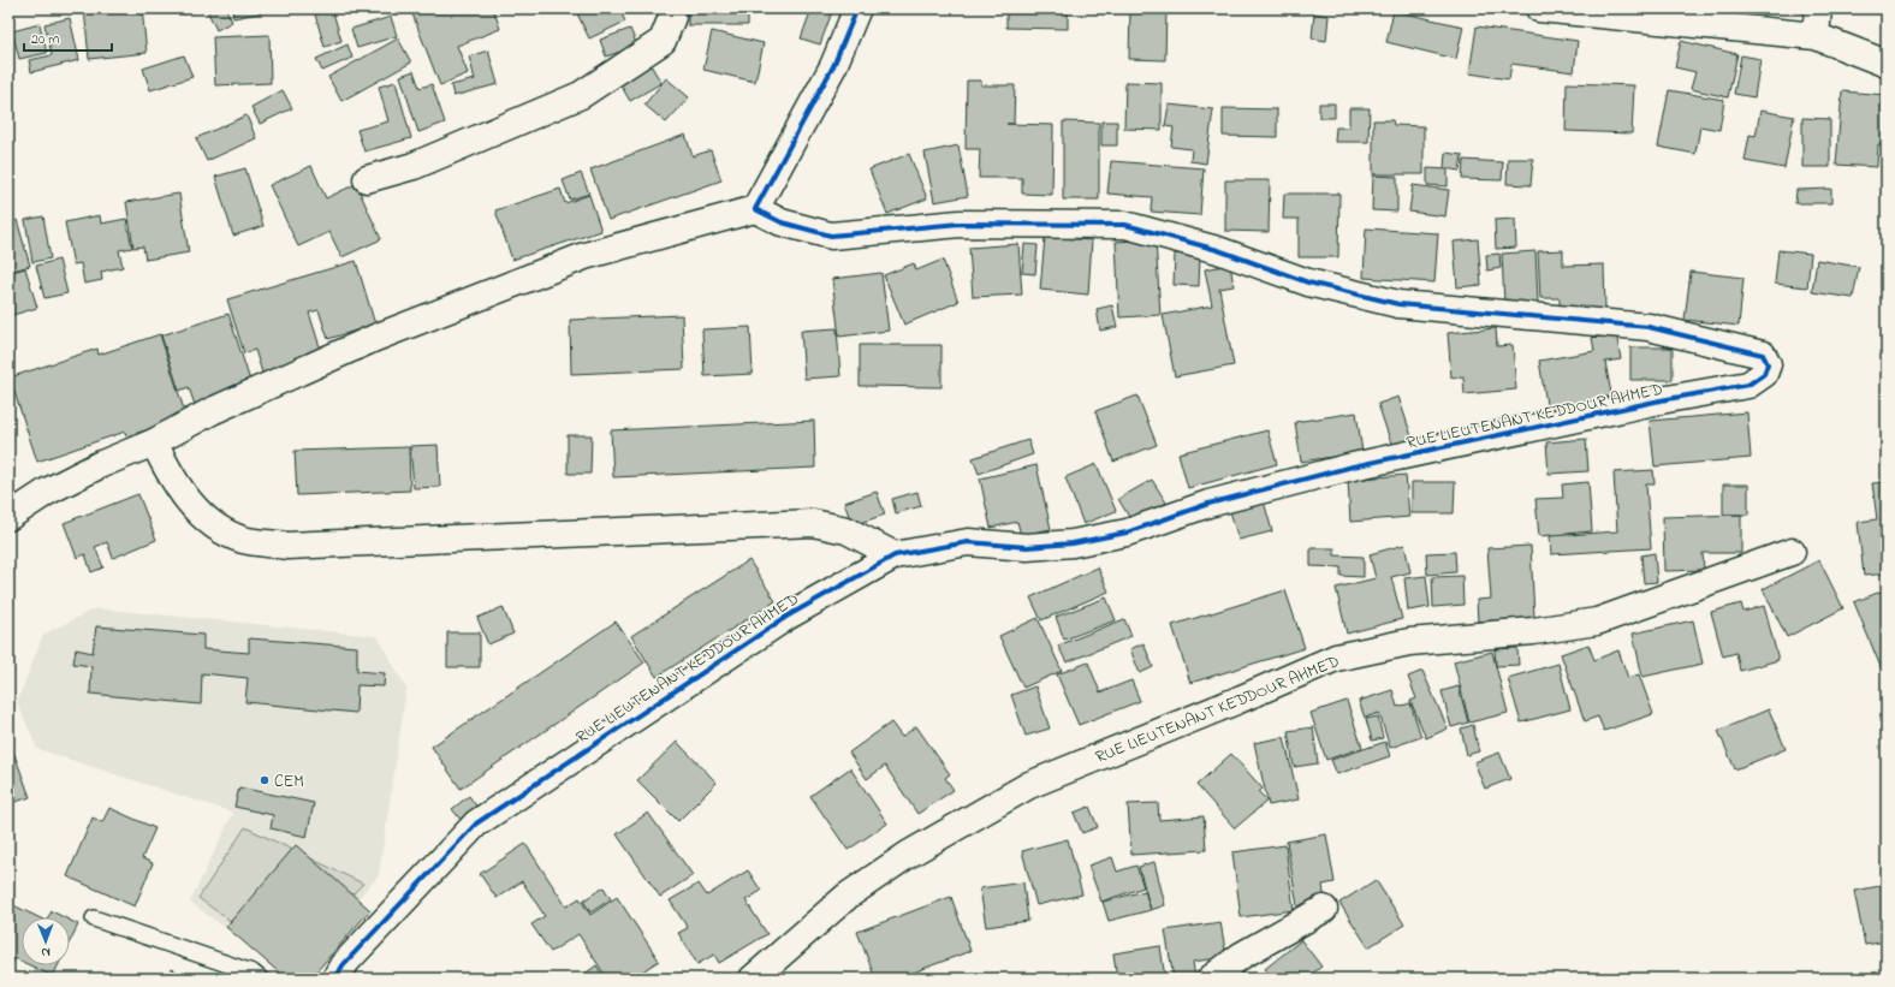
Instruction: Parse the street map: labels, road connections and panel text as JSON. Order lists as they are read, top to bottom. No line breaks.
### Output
{"streets":{"street":["RUE LIEUTENANT KEDDOUR AHMED"]},"places":["CEM"],"scale_bar":"20 m","north":"bottom"}
